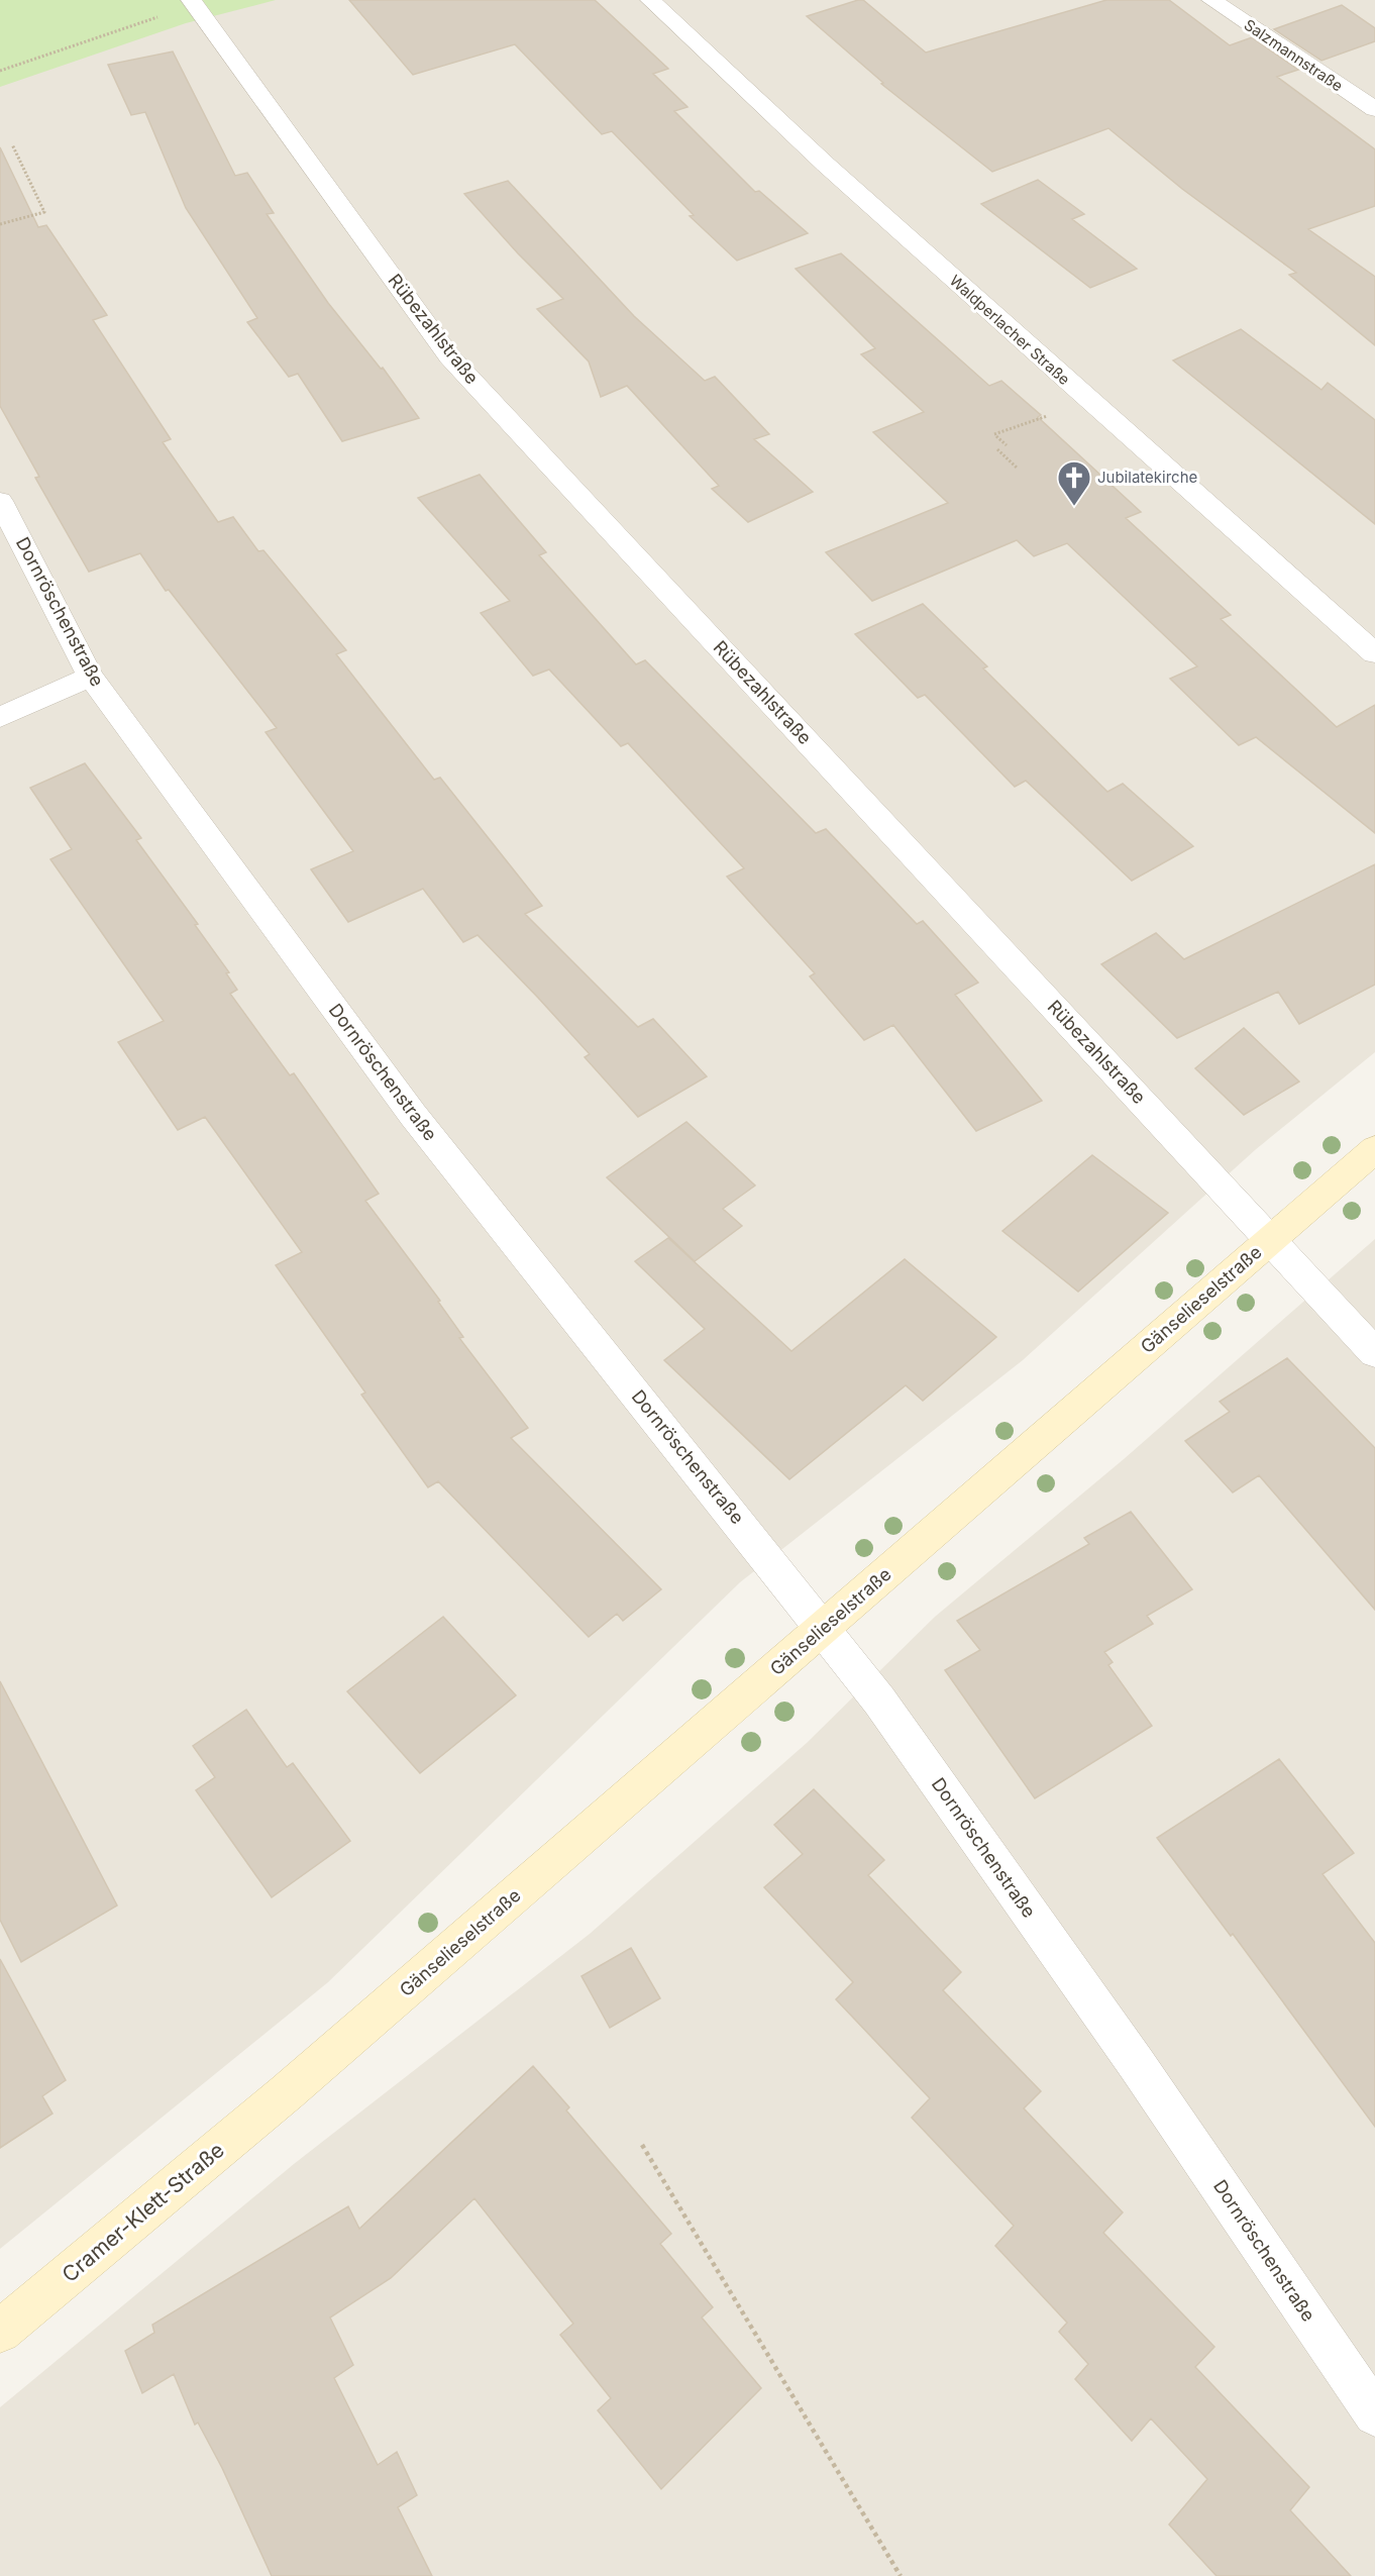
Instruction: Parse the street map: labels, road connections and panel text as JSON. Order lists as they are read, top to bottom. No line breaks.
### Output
{"streets":{"street":["Salzmannstraße","Rübezahlstraße","Waldperlacher Straße","Dornröschenstraße","Gänselieselstraße","Cramer-Klett-Straße"]},"crossings":[["Rübezahlstraße","Gänselieselstraße"],["Dornröschenstraße","Gänselieselstraße"],["Gänselieselstraße","Cramer-Klett-Straße"]],"places":{"church":["Jubilatekirche"]}}
